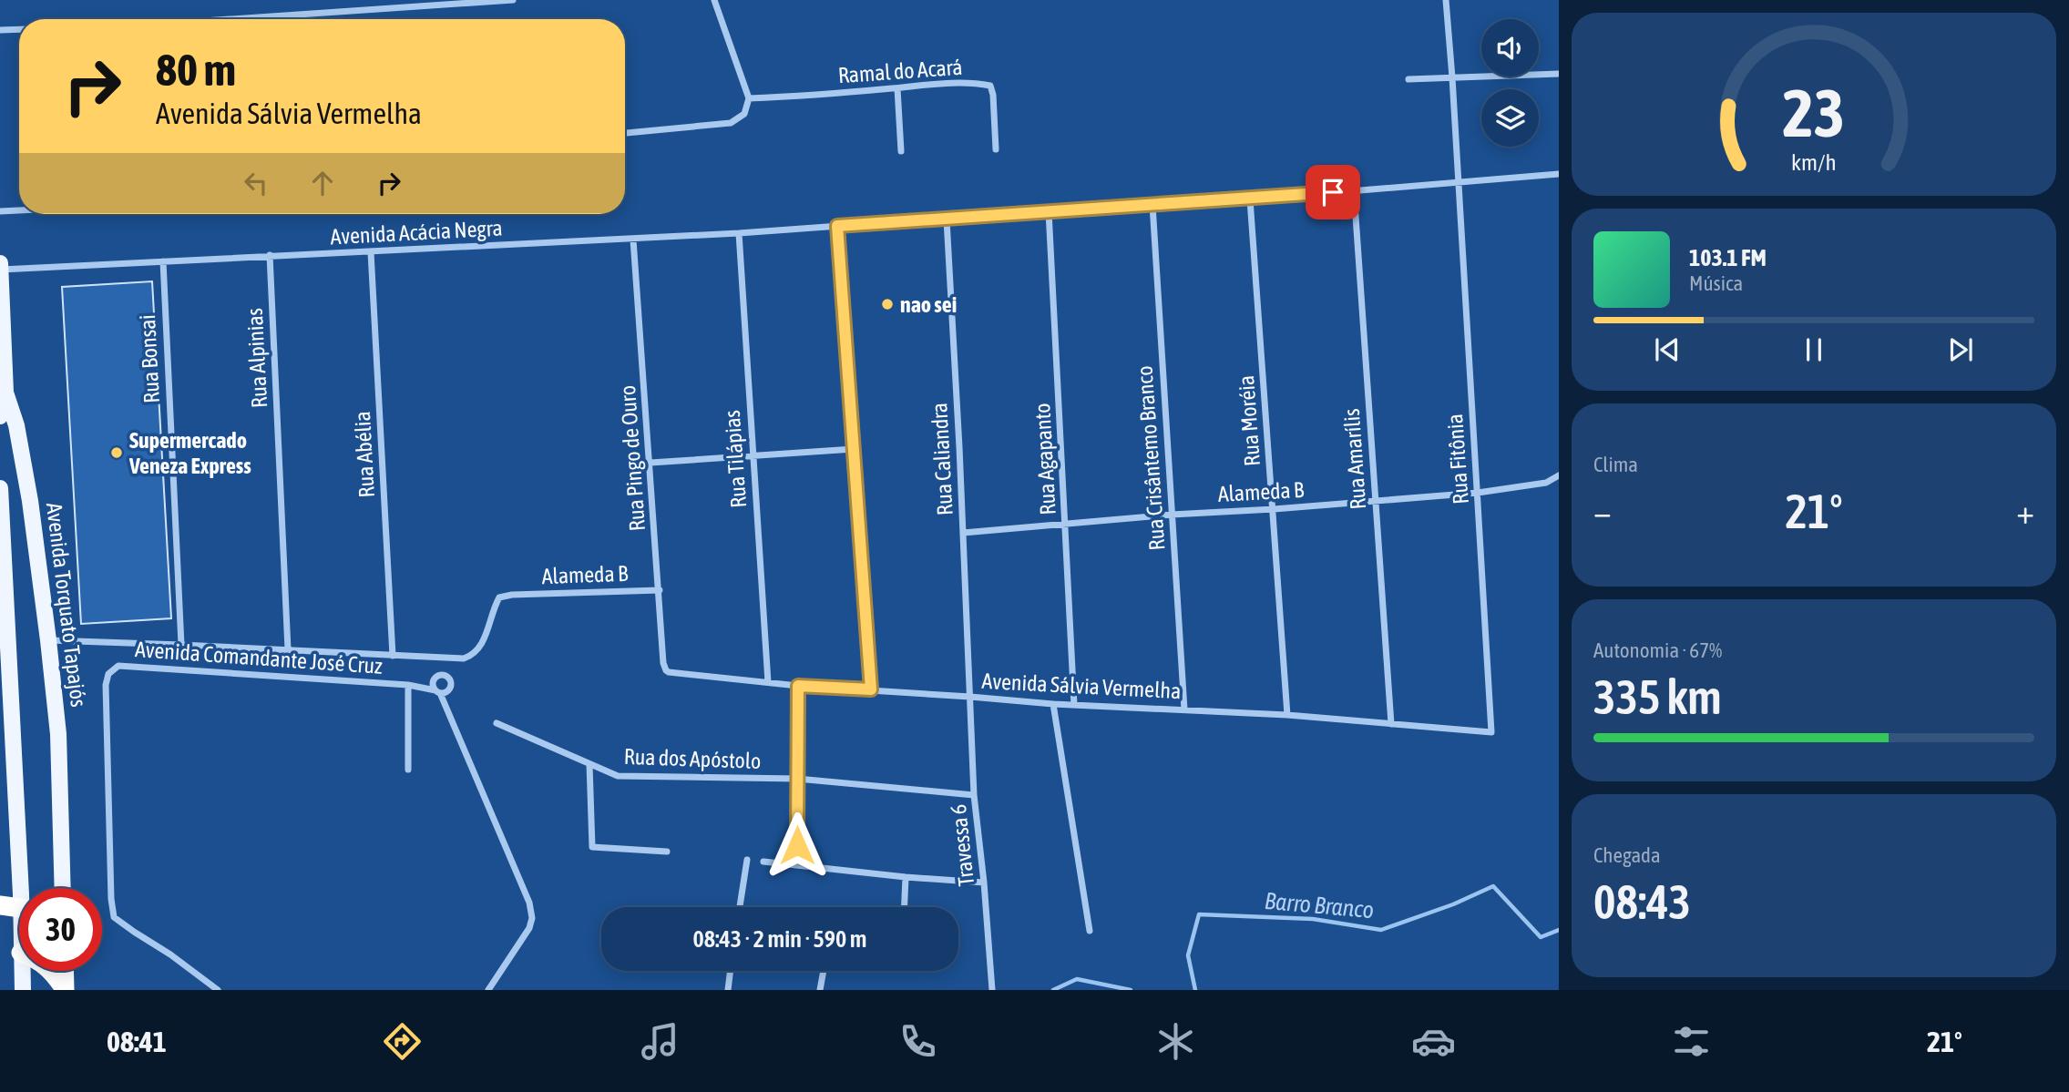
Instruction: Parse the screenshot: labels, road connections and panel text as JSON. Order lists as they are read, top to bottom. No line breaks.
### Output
{"streets":{"main road":["Avenida Torquato Tapajós"],"street":["Ramal do Acará","Avenida Acácia Negra","Rua Alpinias","Rua Bonsai","Rua Moréia","Rua Abélia","Rua Pingo de Ouro","Rua Crisântemo Branco","Rua Tilápias","Rua Caliandra","Rua Agapanto","Rua Amarílis","Rua Fitônia","Alameda B","Avenida Comandante José Cruz","Avenida Sálvia Vermelha","Rua dos Apóstolo","Travessa 6"]},"crossings":[["Avenida Acácia Negra","Rua Alpinias"],["Avenida Acácia Negra","Rua Bonsai"],["Avenida Acácia Negra","Rua Moréia"],["Avenida Acácia Negra","Rua Abélia"],["Avenida Acácia Negra","Rua Pingo de Ouro"],["Avenida Acácia Negra","Rua Crisântemo Branco"],["Avenida Acácia Negra","Rua Tilápias"],["Avenida Acácia Negra","Rua Caliandra"],["Avenida Acácia Negra","Rua Agapanto"],["Avenida Acácia Negra","Rua Amarílis"],["Avenida Acácia Negra","Rua Fitônia"],["Avenida Acácia Negra","Avenida Torquato Tapajós"],["Rua Moréia","Alameda B"],["Rua Moréia","Avenida Sálvia Vermelha"],["Rua Abélia","Alameda B"],["Rua Pingo de Ouro","Alameda B"],["Rua Pingo de Ouro","Avenida Sálvia Vermelha"],["Rua Crisântemo Branco","Alameda B"],["Rua Crisântemo Branco","Avenida Sálvia Vermelha"],["Rua Tilápias","Avenida Sálvia Vermelha"],["Rua Caliandra","Alameda B"],["Rua Caliandra","Avenida Sálvia Vermelha"],["Rua Caliandra","Travessa 6"],["Rua Agapanto","Alameda B"],["Rua Agapanto","Avenida Sálvia Vermelha"],["Rua Amarílis","Alameda B"],["Rua Amarílis","Avenida Sálvia Vermelha"],["Rua Fitônia","Alameda B"],["Rua Fitônia","Avenida Sálvia Vermelha"],["Avenida Sálvia Vermelha","Travessa 6"],["Rua dos Apóstolo","Travessa 6"]],"water":["Barro Branco"],"places":["nao sei","Supermercado Veneza Express"],"page":{"turn":["80 m","Avenida Sálvia Vermelha"],"song":["103.1 FM","Música"],"tile":["Clima",["Autonomia · 67%","335 km"],["Chegada","08:43"]],"heat":["−","21°","+"],"limit":"30","trip":"08:43 · 2 min · 590 m","tabs":["08:41","21°"],"gauge":["23","km/h"]}}
